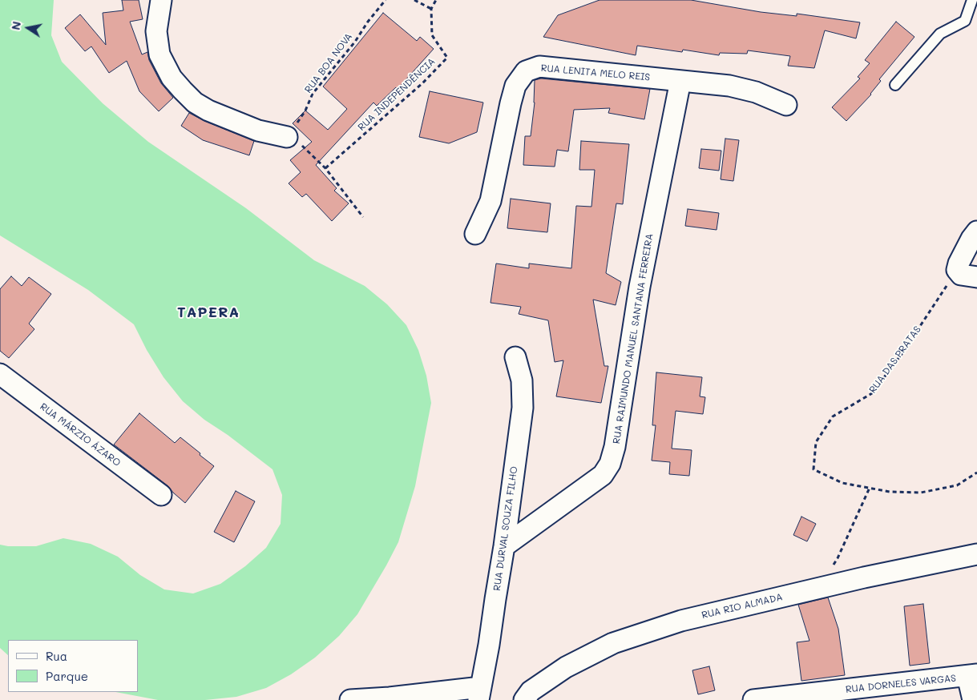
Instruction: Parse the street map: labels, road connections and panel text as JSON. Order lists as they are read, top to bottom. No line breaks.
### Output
{"streets":{"street":["RUA LENITA MELO REIS","RUA RAIMUNDO MANUEL SANTANA FERREIRA","RUA MÁRZIO ÁZARO","RUA DURVAL SOUZA FILHO","RUA RIO ALMADA","RUA DORNELES VARGAS"],"path":["RUA BOA NOVA","RUA INDEPENDÊNCIA","RUA DAS PRATAS"]},"crossings":[["RUA LENITA MELO REIS","RUA RAIMUNDO MANUEL SANTANA FERREIRA"],["RUA RAIMUNDO MANUEL SANTANA FERREIRA","RUA DURVAL SOUZA FILHO"]],"districts":["TAPERA"],"legend":["Rua","Parque"],"north":"left"}
